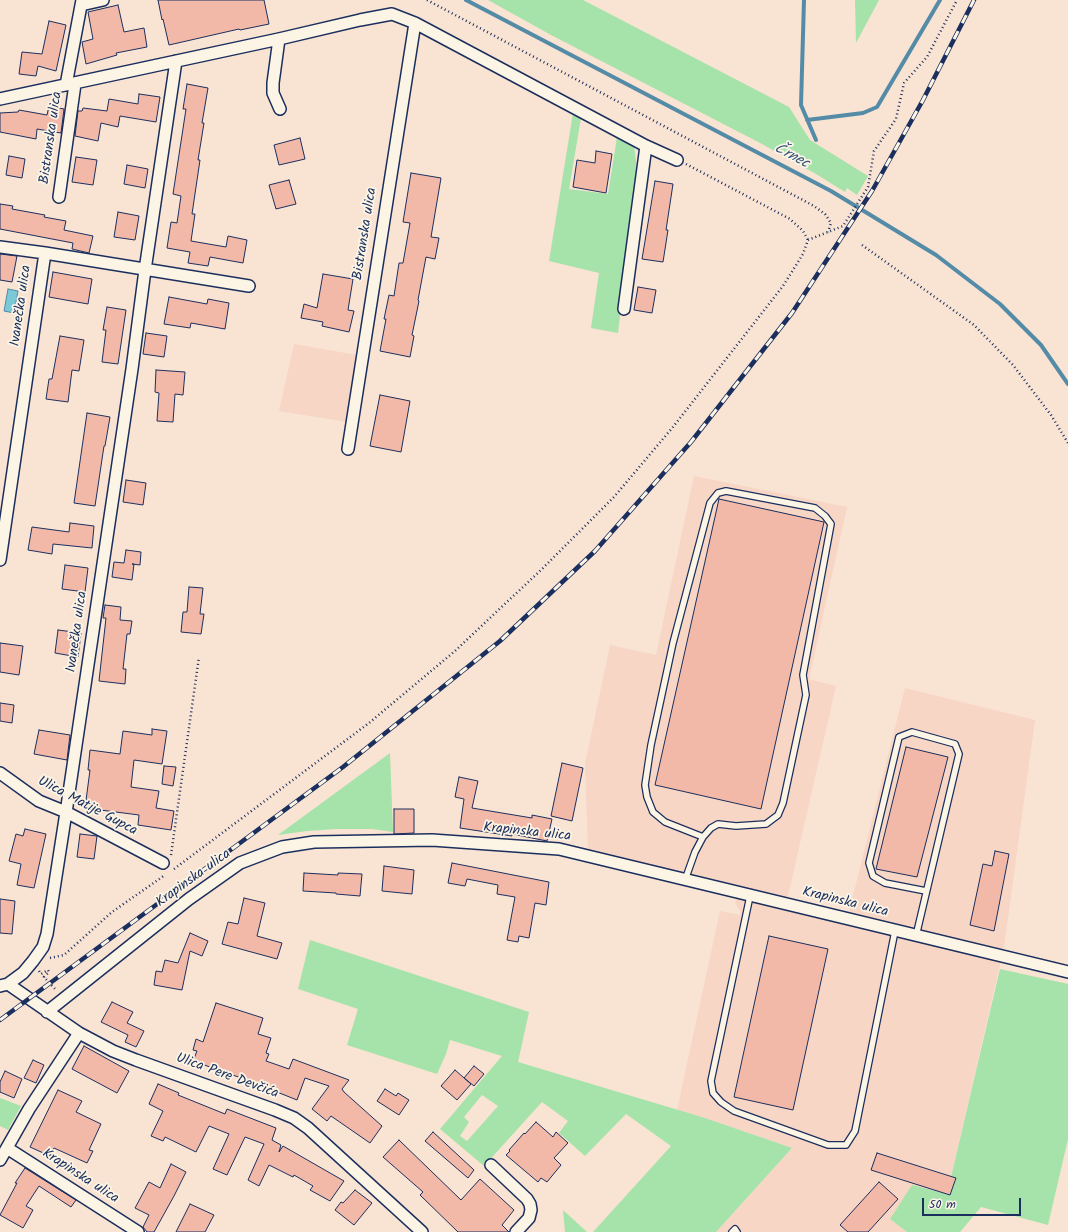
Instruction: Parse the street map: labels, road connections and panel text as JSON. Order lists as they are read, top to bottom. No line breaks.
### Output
{"streets":{"street":["Bistranska ulica","Ivanečka ulica","Ulica Matije Gupca","Krapinska ulica","Ulica Pere Devčića"]},"crossings":[["Bistranska ulica","Ivanečka ulica"],["Ivanečka ulica","Ulica Matije Gupca"],["Ivanečka ulica","Ulica Pere Devčića"],["Krapinska ulica","Ulica Pere Devčića"]],"water":["Črnec"],"scale_bar":"50 m"}
